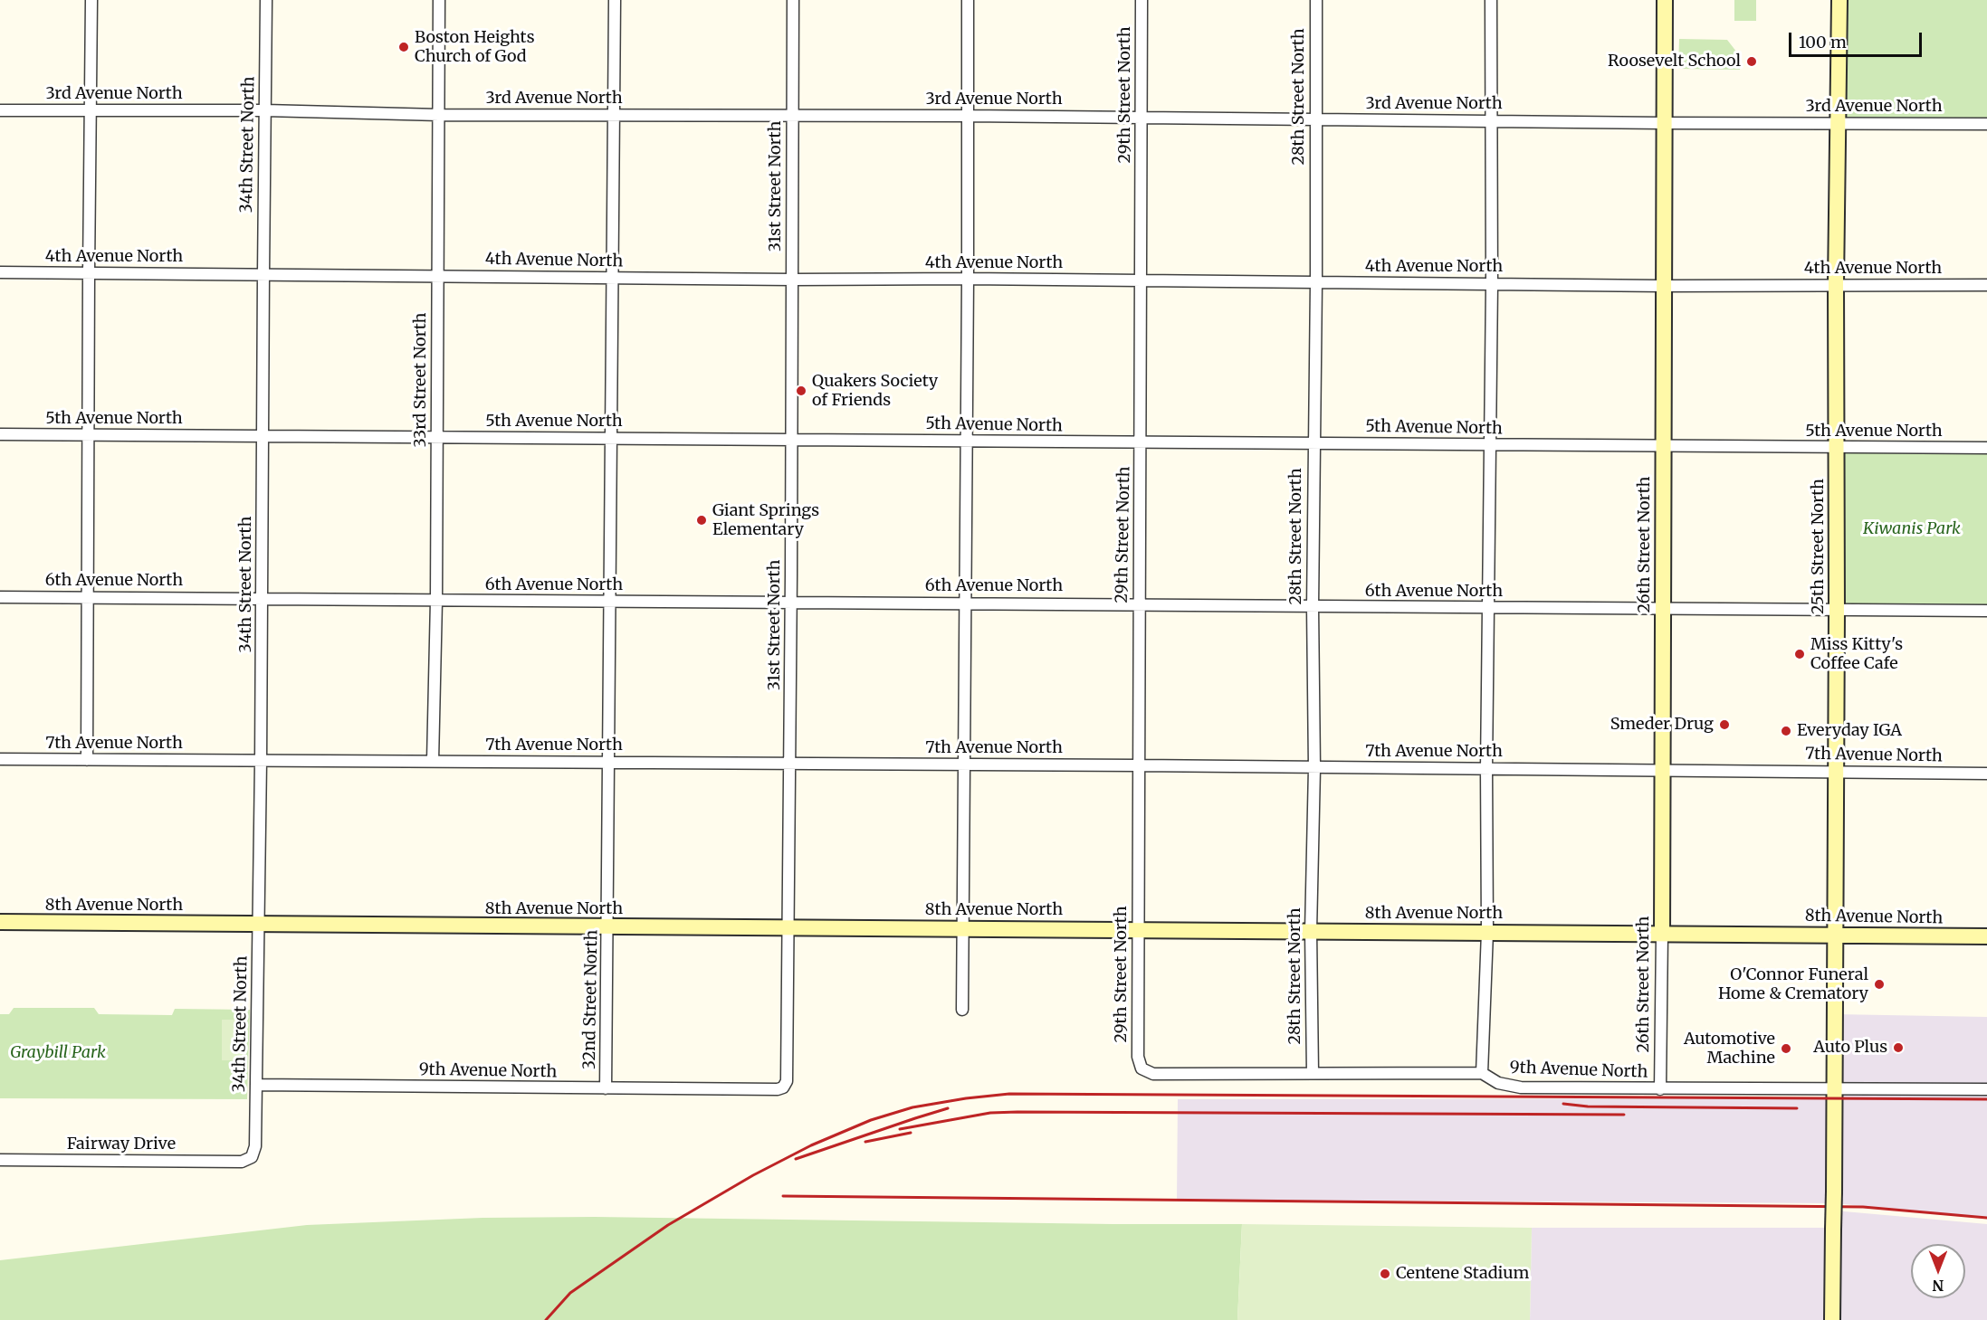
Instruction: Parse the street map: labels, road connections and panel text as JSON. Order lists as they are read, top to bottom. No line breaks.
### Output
{"streets":{"street":["3rd Avenue North","29th Street North","28th Street North","34th Street North","31st Street North","4th Avenue North","33rd Street North","5th Avenue North","26th Street North","25th Street North","6th Avenue North","7th Avenue North","8th Avenue North","32nd Street North","9th Avenue North","Fairway Drive"]},"crossings":[["3rd Avenue North","29th Street North"],["3rd Avenue North","28th Street North"],["3rd Avenue North","34th Street North"],["3rd Avenue North","31st Street North"],["3rd Avenue North","33rd Street North"],["3rd Avenue North","26th Street North"],["3rd Avenue North","25th Street North"],["3rd Avenue North","32nd Street North"],["29th Street North","4th Avenue North"],["29th Street North","5th Avenue North"],["29th Street North","6th Avenue North"],["29th Street North","7th Avenue North"],["29th Street North","8th Avenue North"],["29th Street North","9th Avenue North"],["28th Street North","4th Avenue North"],["28th Street North","5th Avenue North"],["28th Street North","6th Avenue North"],["28th Street North","7th Avenue North"],["28th Street North","8th Avenue North"],["28th Street North","9th Avenue North"],["34th Street North","4th Avenue North"],["34th Street North","5th Avenue North"],["34th Street North","6th Avenue North"],["34th Street North","7th Avenue North"],["34th Street North","8th Avenue North"],["34th Street North","9th Avenue North"],["34th Street North","Fairway Drive"],["31st Street North","4th Avenue North"],["31st Street North","5th Avenue North"],["31st Street North","6th Avenue North"],["31st Street North","7th Avenue North"],["31st Street North","8th Avenue North"],["31st Street North","9th Avenue North"],["4th Avenue North","33rd Street North"],["4th Avenue North","26th Street North"],["4th Avenue North","25th Street North"],["4th Avenue North","32nd Street North"],["33rd Street North","5th Avenue North"],["33rd Street North","6th Avenue North"],["33rd Street North","7th Avenue North"],["5th Avenue North","26th Street North"],["5th Avenue North","25th Street North"],["5th Avenue North","32nd Street North"],["26th Street North","6th Avenue North"],["26th Street North","7th Avenue North"],["26th Street North","8th Avenue North"],["26th Street North","9th Avenue North"],["25th Street North","6th Avenue North"],["25th Street North","7th Avenue North"],["25th Street North","8th Avenue North"],["25th Street North","9th Avenue North"],["6th Avenue North","32nd Street North"],["7th Avenue North","32nd Street North"],["8th Avenue North","32nd Street North"],["32nd Street North","9th Avenue North"]],"parks":["Kiwanis Park","Graybill Park"],"places":["Boston Heights Church of God","Roosevelt School","Quakers Society of Friends","Giant Springs Elementary","Miss Kitty's Coffee Cafe","Smeder Drug","Everyday IGA","O'Connor Funeral Home & Crematory","Auto Plus","Automotive Machine","Centene Stadium"],"scale_bar":"100 m","north":"bottom"}
